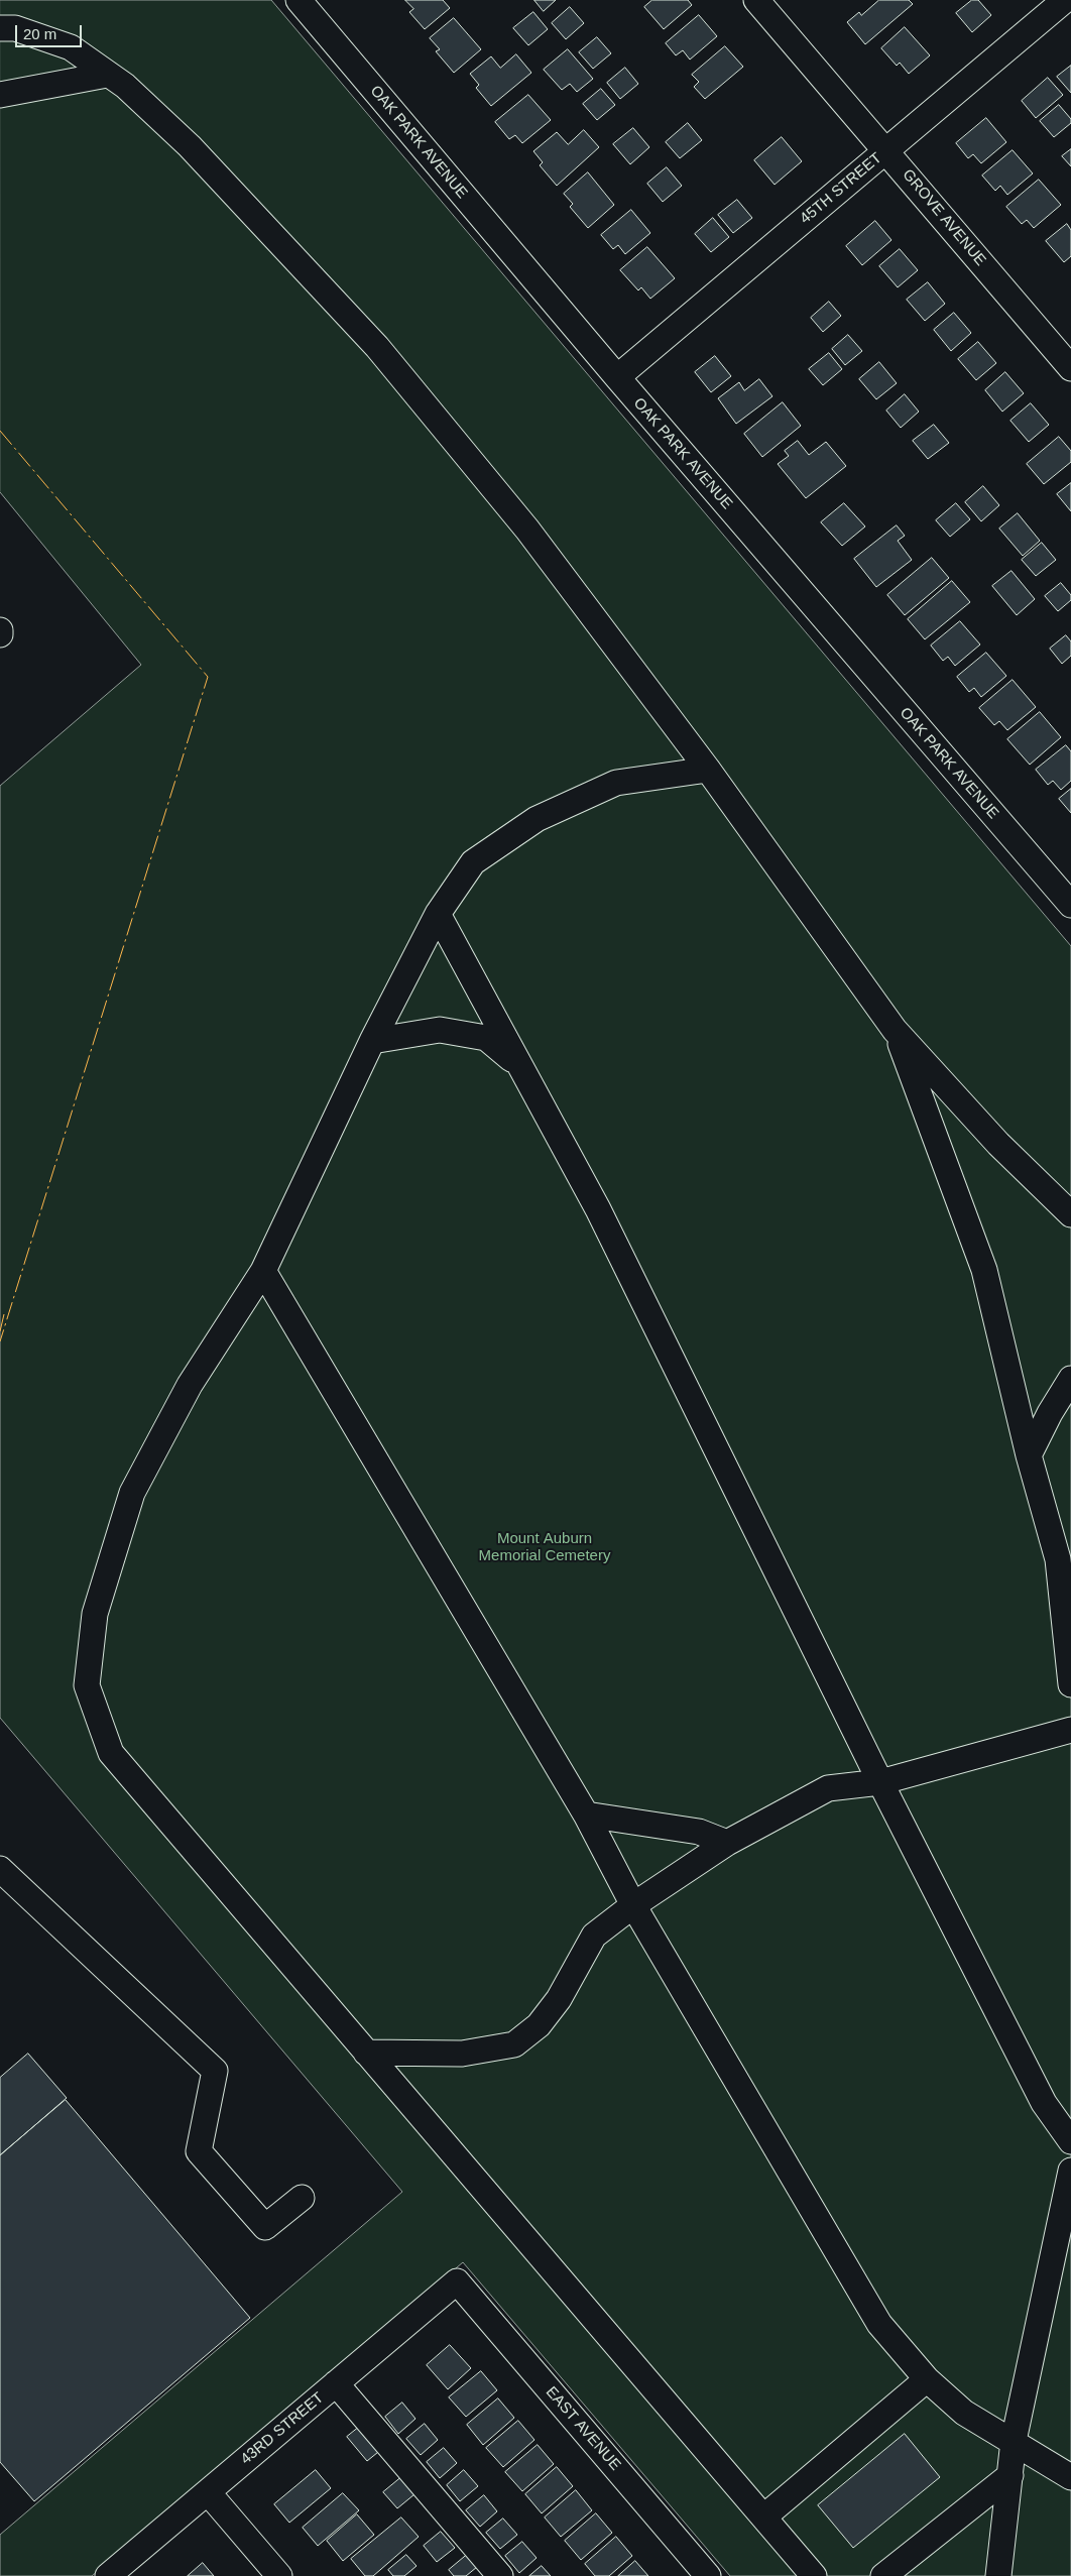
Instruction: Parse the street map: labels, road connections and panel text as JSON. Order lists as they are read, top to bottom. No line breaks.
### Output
{"streets":{"street":["OAK PARK AVENUE","45TH STREET","GROVE AVENUE","43RD STREET","EAST AVENUE"]},"crossings":[["OAK PARK AVENUE","45TH STREET"],["45TH STREET","GROVE AVENUE"],["43RD STREET","EAST AVENUE"]],"parks":["Mount Auburn Memorial Cemetery"],"scale_bar":"20 m"}
